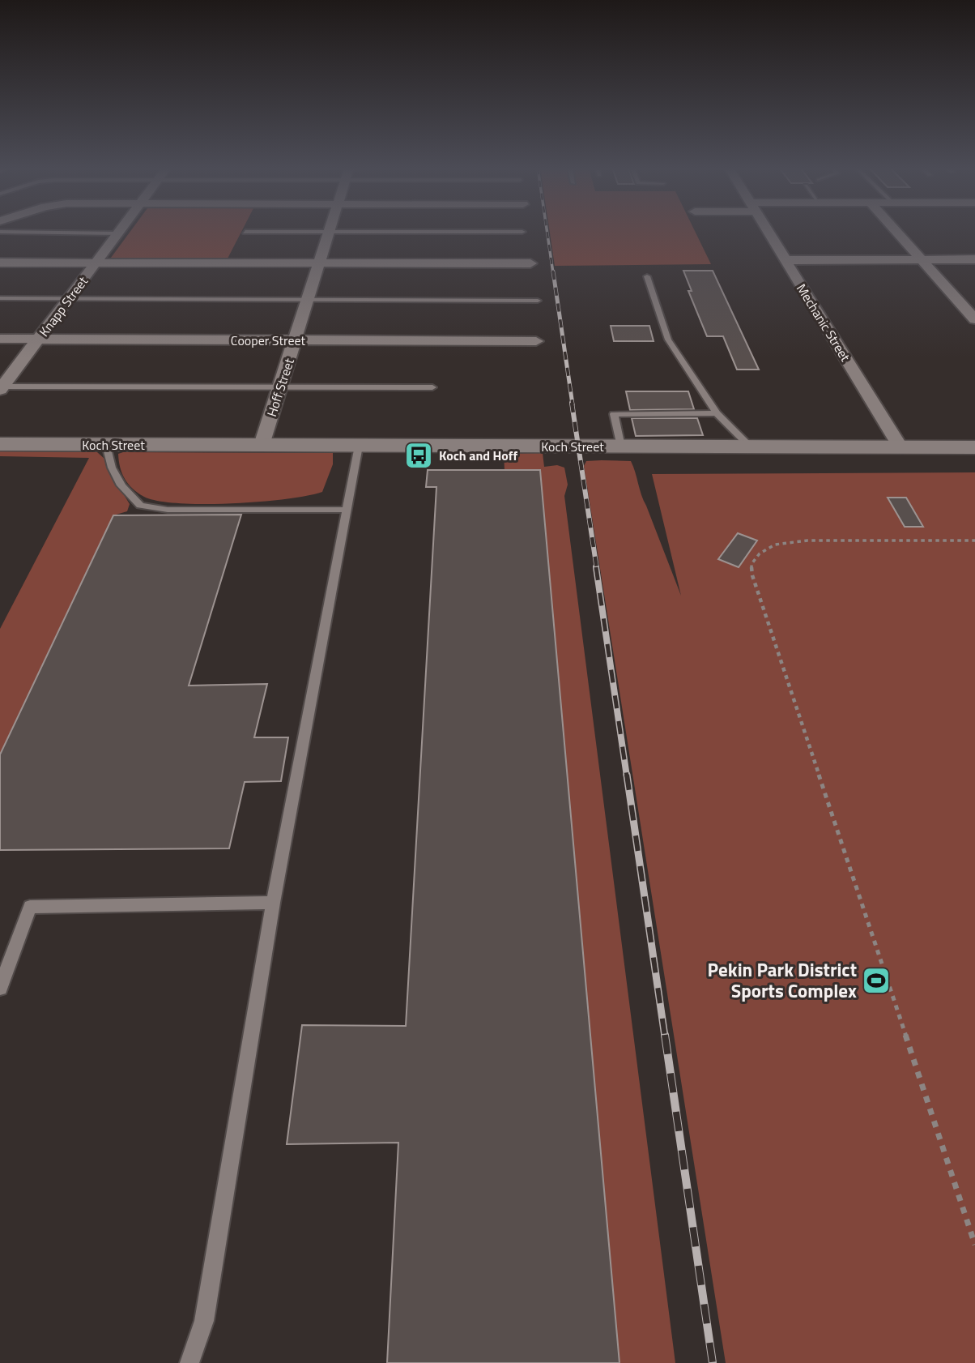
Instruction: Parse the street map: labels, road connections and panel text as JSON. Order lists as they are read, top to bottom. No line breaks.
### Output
{"streets":{"street":["Knapp Street","Mechanic Street","Cooper Street","Hoff Street","Koch Street"]},"crossings":[["Knapp Street","Cooper Street"],["Mechanic Street","Koch Street"],["Cooper Street","Hoff Street"],["Hoff Street","Koch Street"]],"places":{"bus stop":["Koch and Hoff"],"sports":["Pekin Park District Sports Complex"]}}
